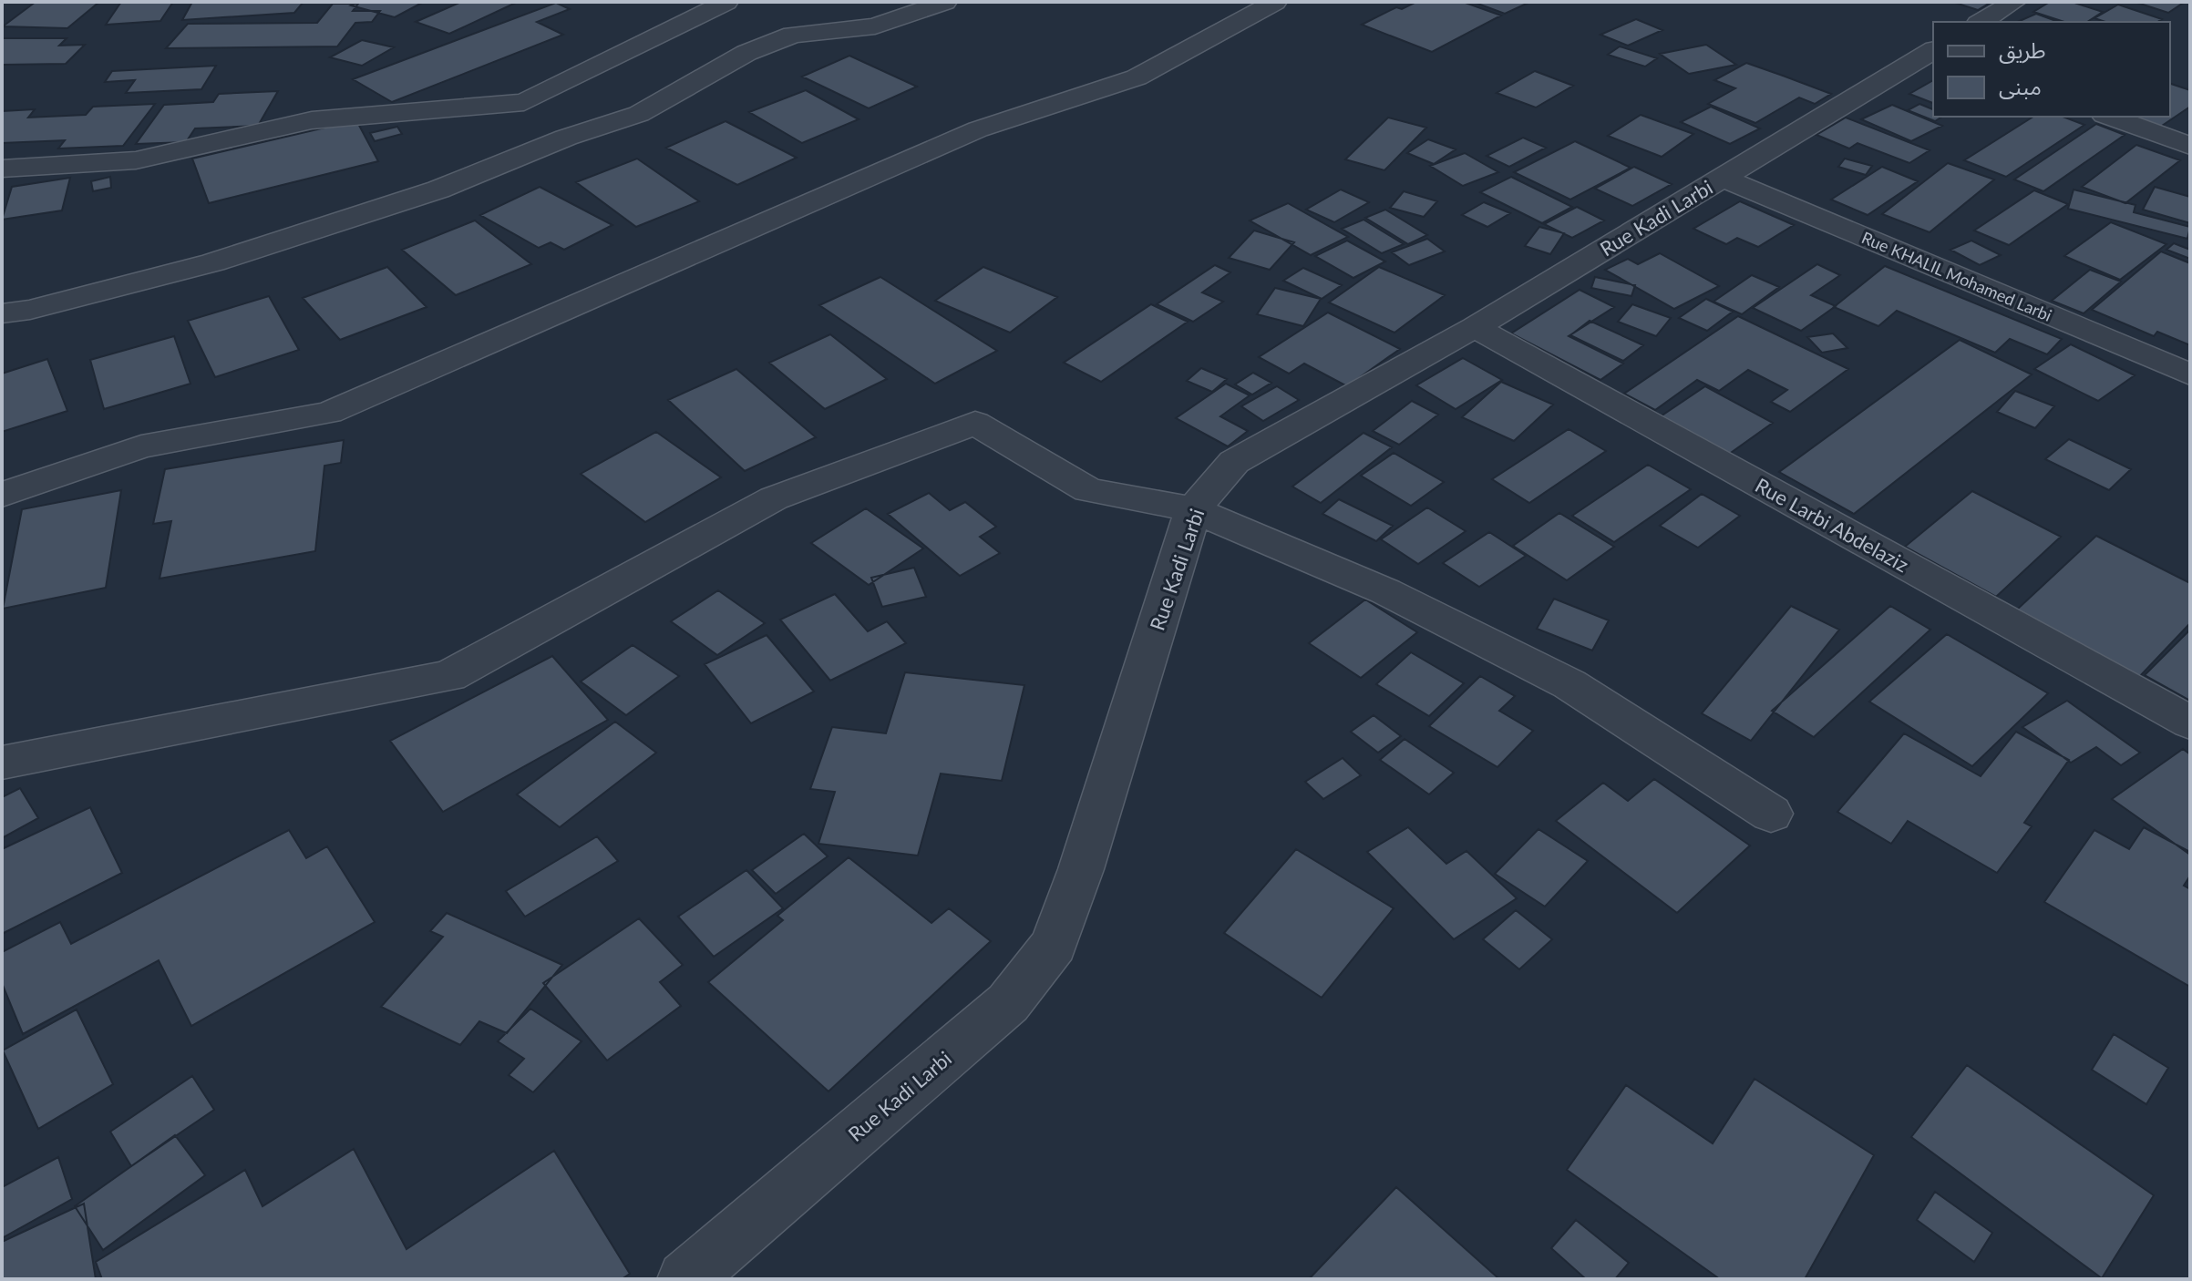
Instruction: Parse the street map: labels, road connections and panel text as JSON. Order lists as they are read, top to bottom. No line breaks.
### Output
{"streets":{"street":["Rue Kadi Larbi","Rue KHALIL Mohamed Larbi","Rue Larbi Abdelaziz"]},"crossings":[["Rue Kadi Larbi","Rue KHALIL Mohamed Larbi"],["Rue Kadi Larbi","Rue Larbi Abdelaziz"]],"legend":["طريق","مبنى"]}
